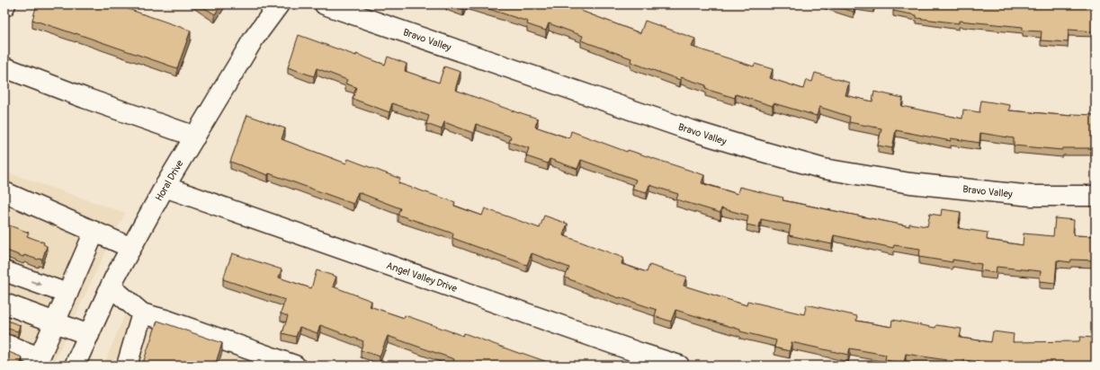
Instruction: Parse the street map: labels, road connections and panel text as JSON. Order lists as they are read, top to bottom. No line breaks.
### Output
{"streets":{"street":["Bravo Valley","Horal Drive","Angel Valley Drive"]},"crossings":[["Horal Drive","Angel Valley Drive"]]}
